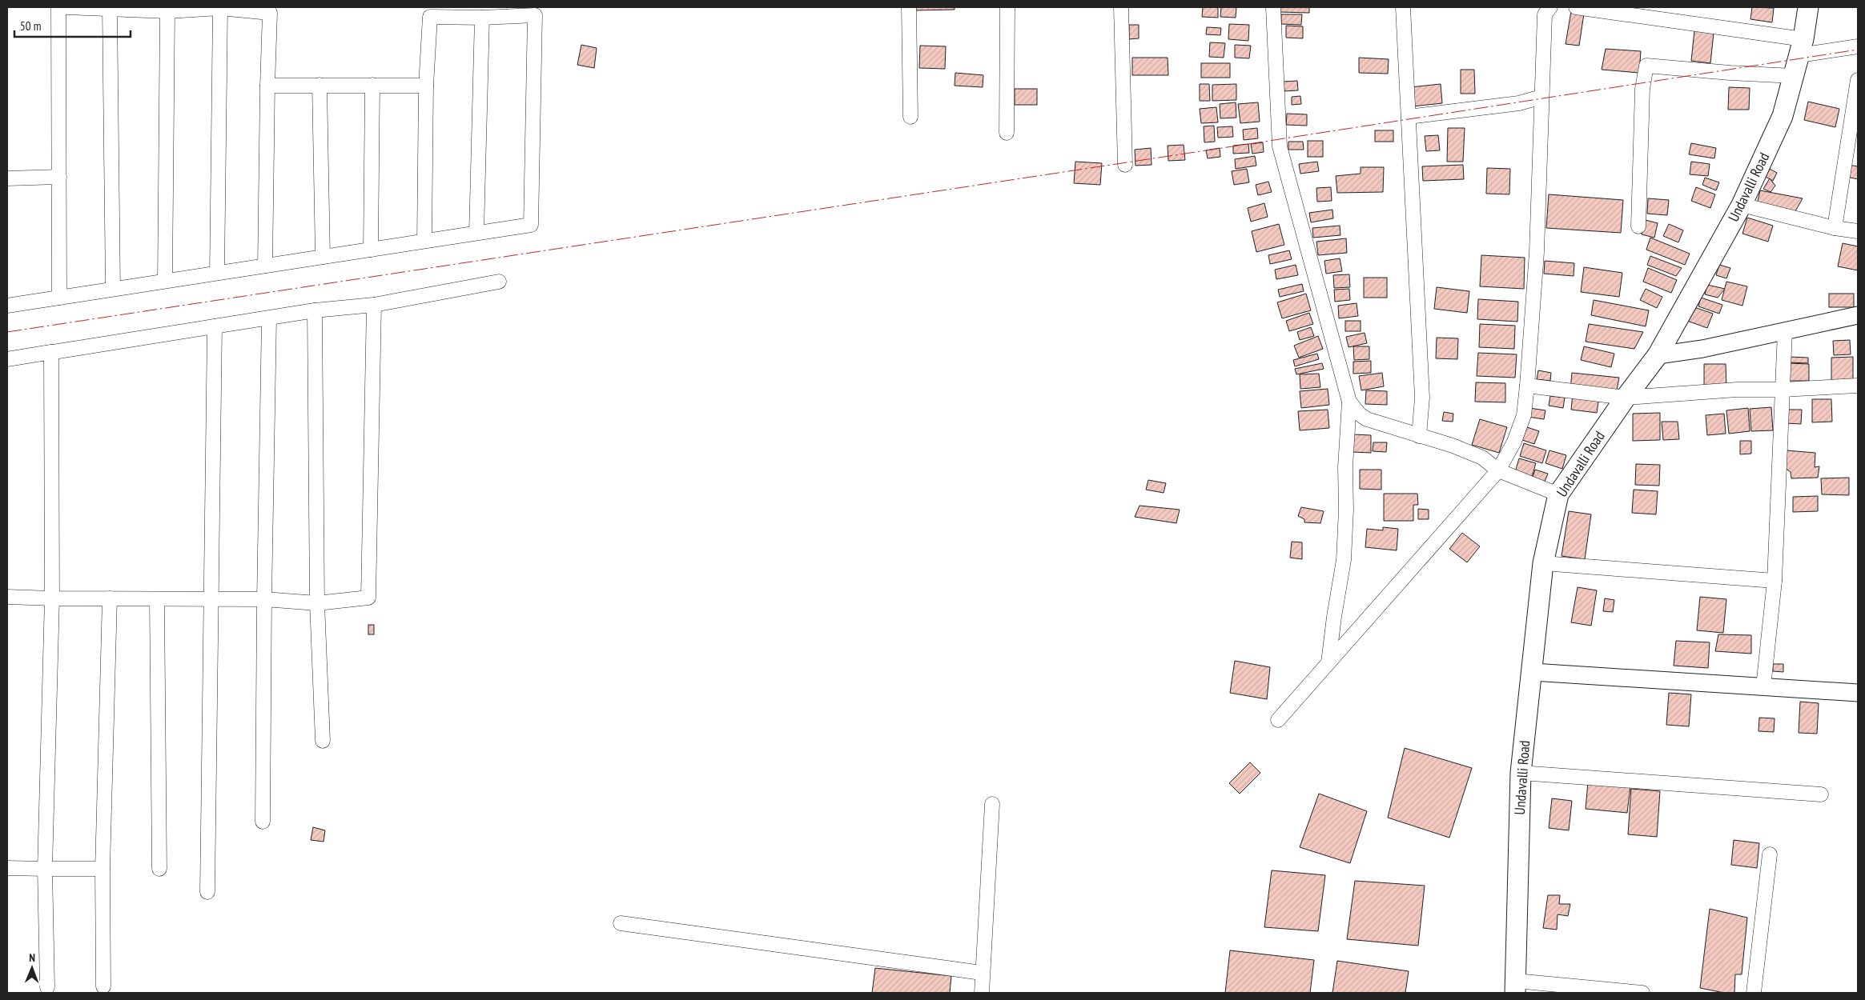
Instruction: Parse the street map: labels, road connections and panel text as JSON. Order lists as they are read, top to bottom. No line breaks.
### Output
{"streets":{"main road":["Undavalli Road"]},"scale_bar":"50 m","north":"top"}
